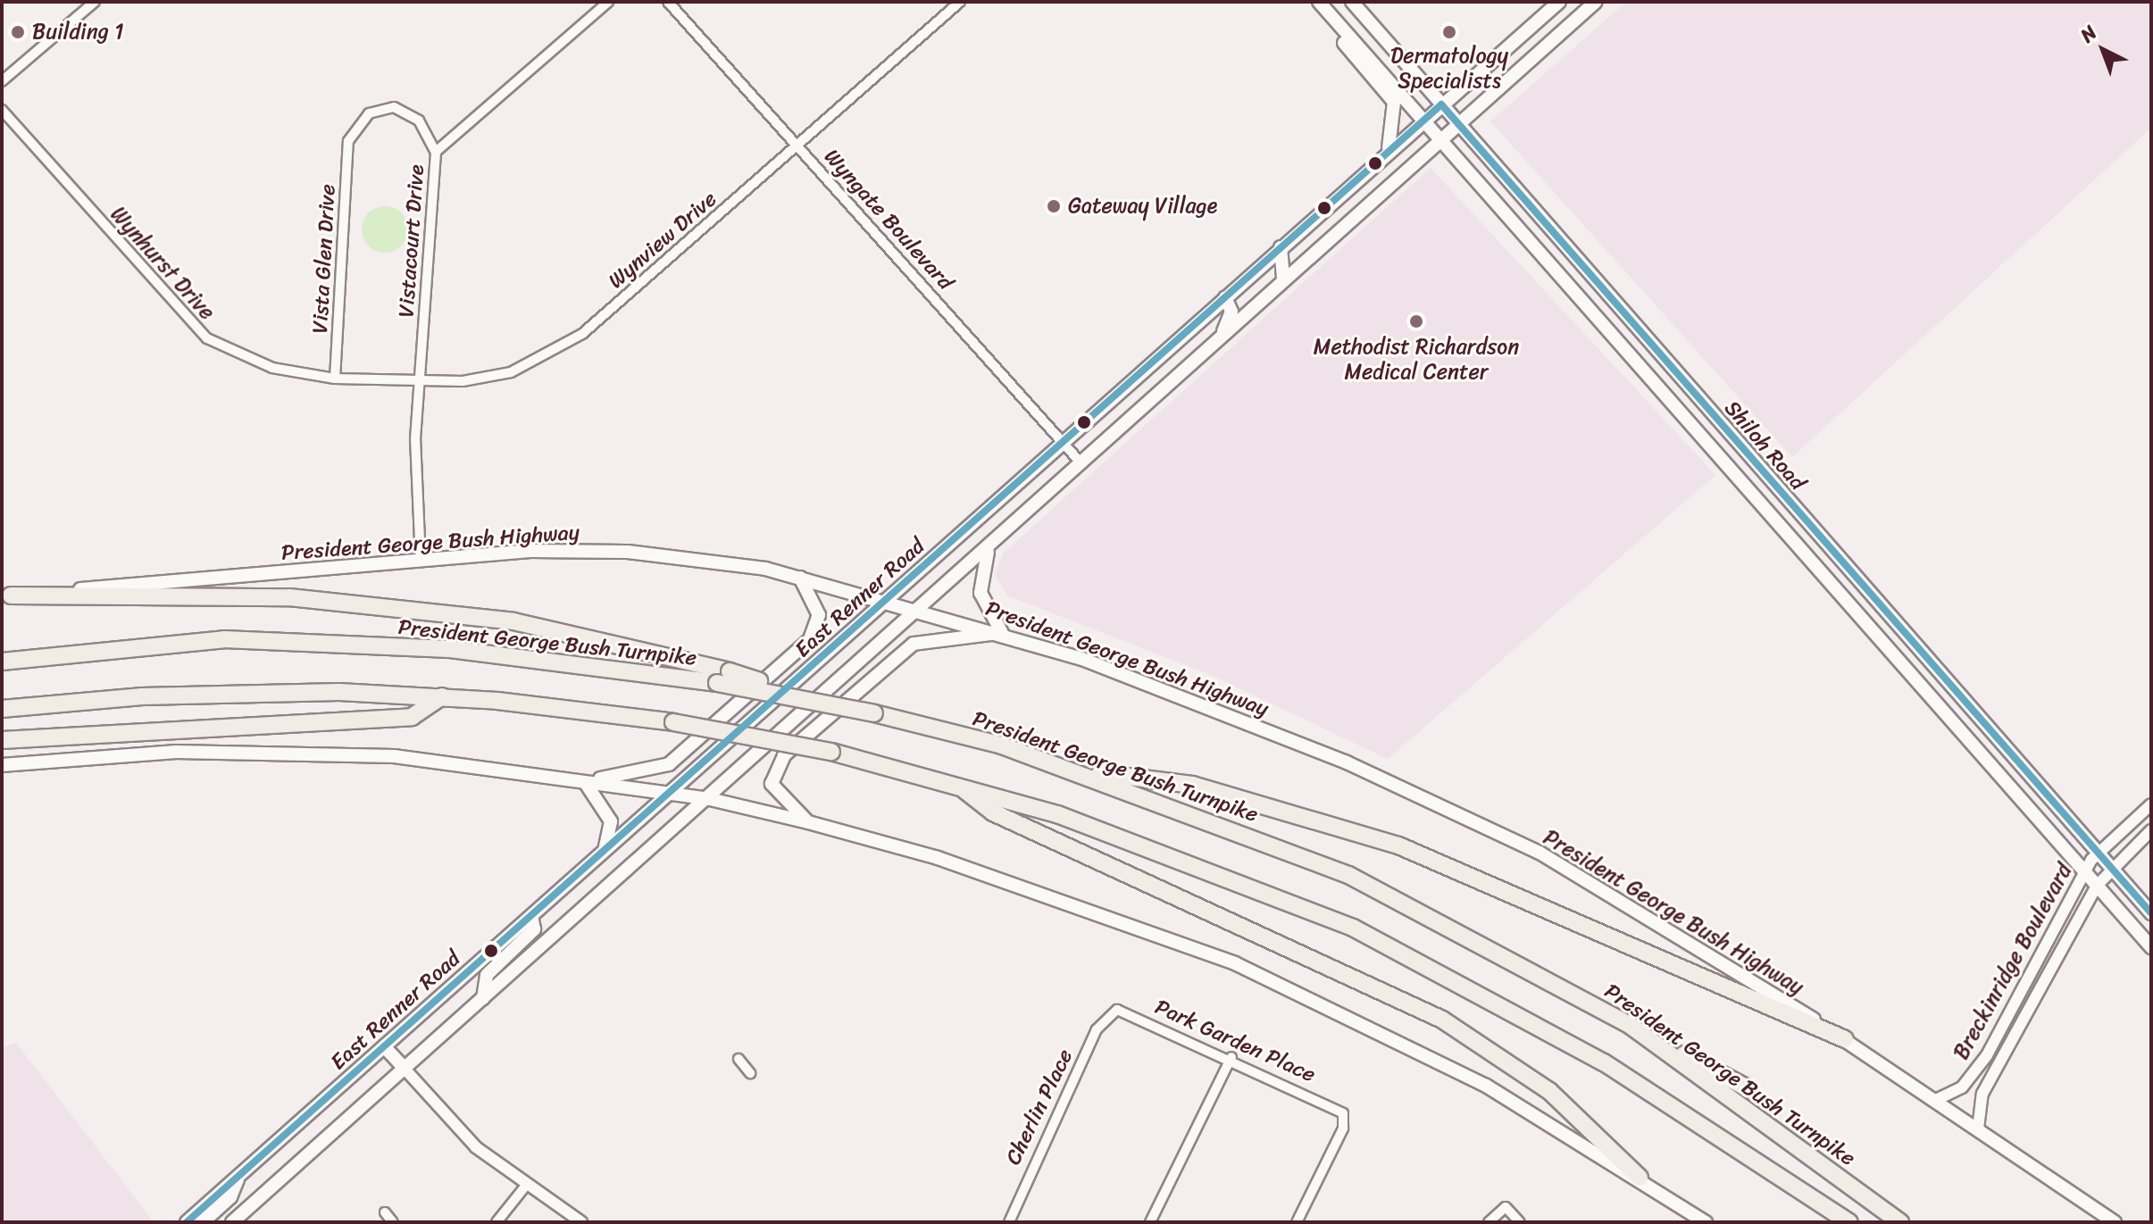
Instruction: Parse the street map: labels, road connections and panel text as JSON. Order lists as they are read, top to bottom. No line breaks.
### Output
{"streets":{"highway":["President George Bush Turnpike"],"main road":["Shiloh Road","President George Bush Highway","East Renner Road"],"street":["Wyngate Boulevard","Wynview Drive","Vistacourt Drive","Vista Glen Drive","Wynhurst Drive","Breckinridge Boulevard","Park Garden Place","Cherlin Place"]},"crossings":[["Wyngate Boulevard","Wynview Drive"],["Wyngate Boulevard","East Renner Road"],["Wynview Drive","Vistacourt Drive"],["Wynview Drive","Vista Glen Drive"],["Wynview Drive","Wynhurst Drive"],["Vistacourt Drive","Vista Glen Drive"],["Vistacourt Drive","President George Bush Highway"],["Vista Glen Drive","Wynhurst Drive"],["Shiloh Road","East Renner Road"],["Shiloh Road","Breckinridge Boulevard"],["President George Bush Highway","East Renner Road"],["President George Bush Highway","Breckinridge Boulevard"],["Park Garden Place","Cherlin Place"]],"places":["Building 1","Dermatology Specialists","Gateway Village","Methodist Richardson Medical Center"],"north":"top left"}
